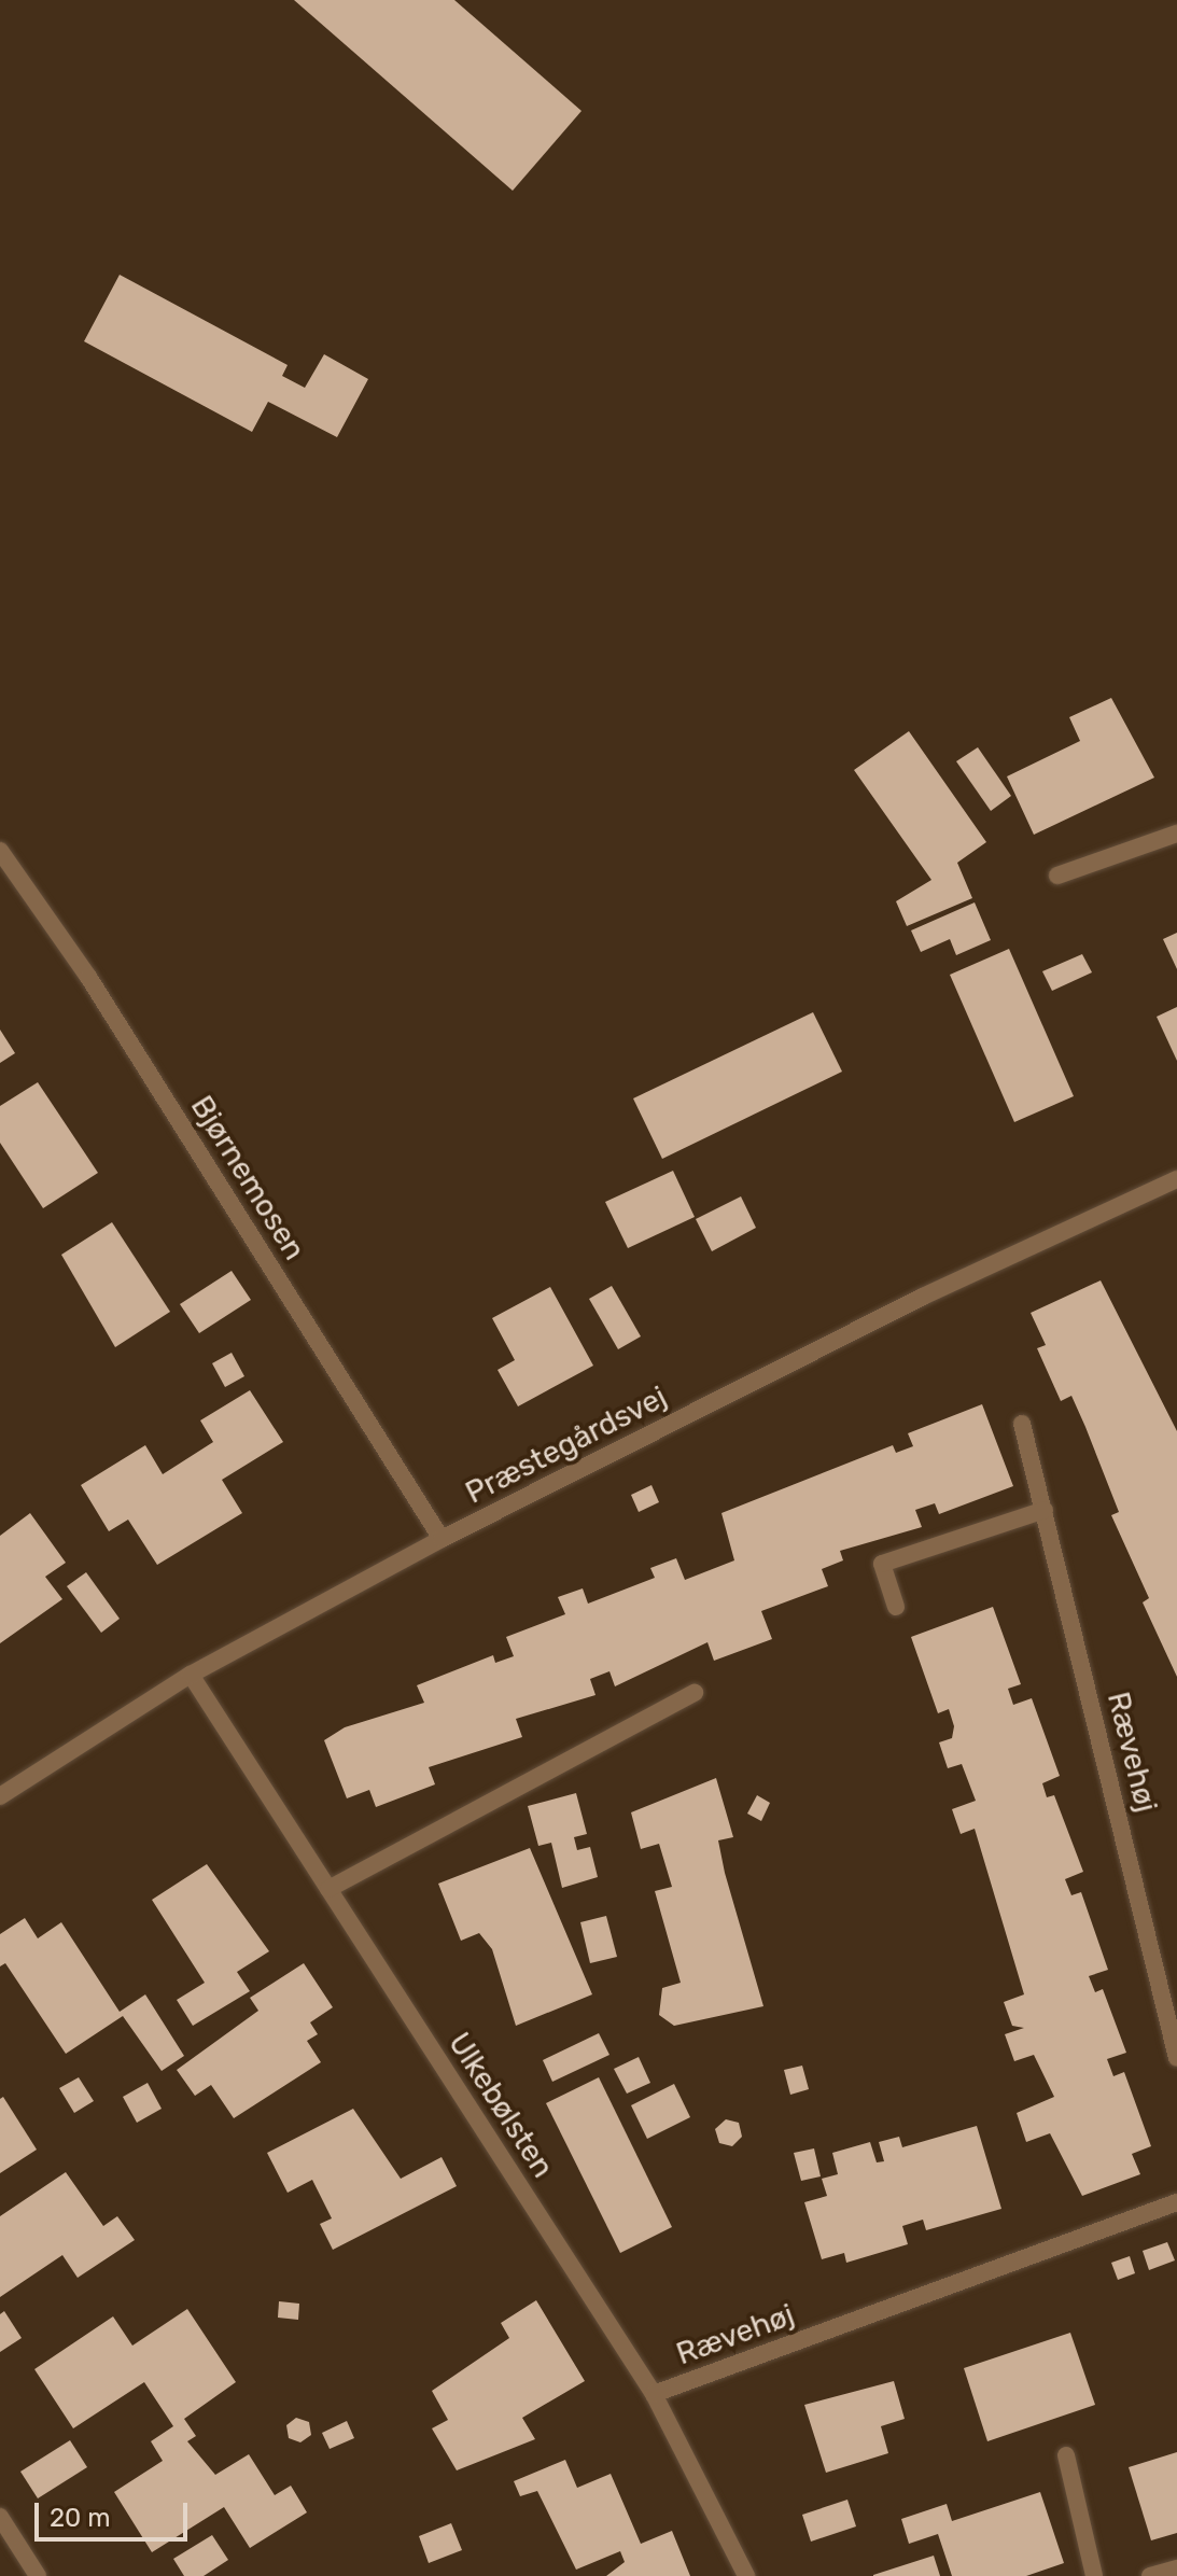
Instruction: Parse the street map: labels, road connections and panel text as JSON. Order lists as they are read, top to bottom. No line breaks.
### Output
{"streets":{"street":["Bjørnemosen","Præstegårdsvej","Rævehøj","Ulkebølsten"]},"crossings":[["Bjørnemosen","Præstegårdsvej"],["Præstegårdsvej","Ulkebølsten"],["Rævehøj","Ulkebølsten"]],"scale_bar":"20 m"}
